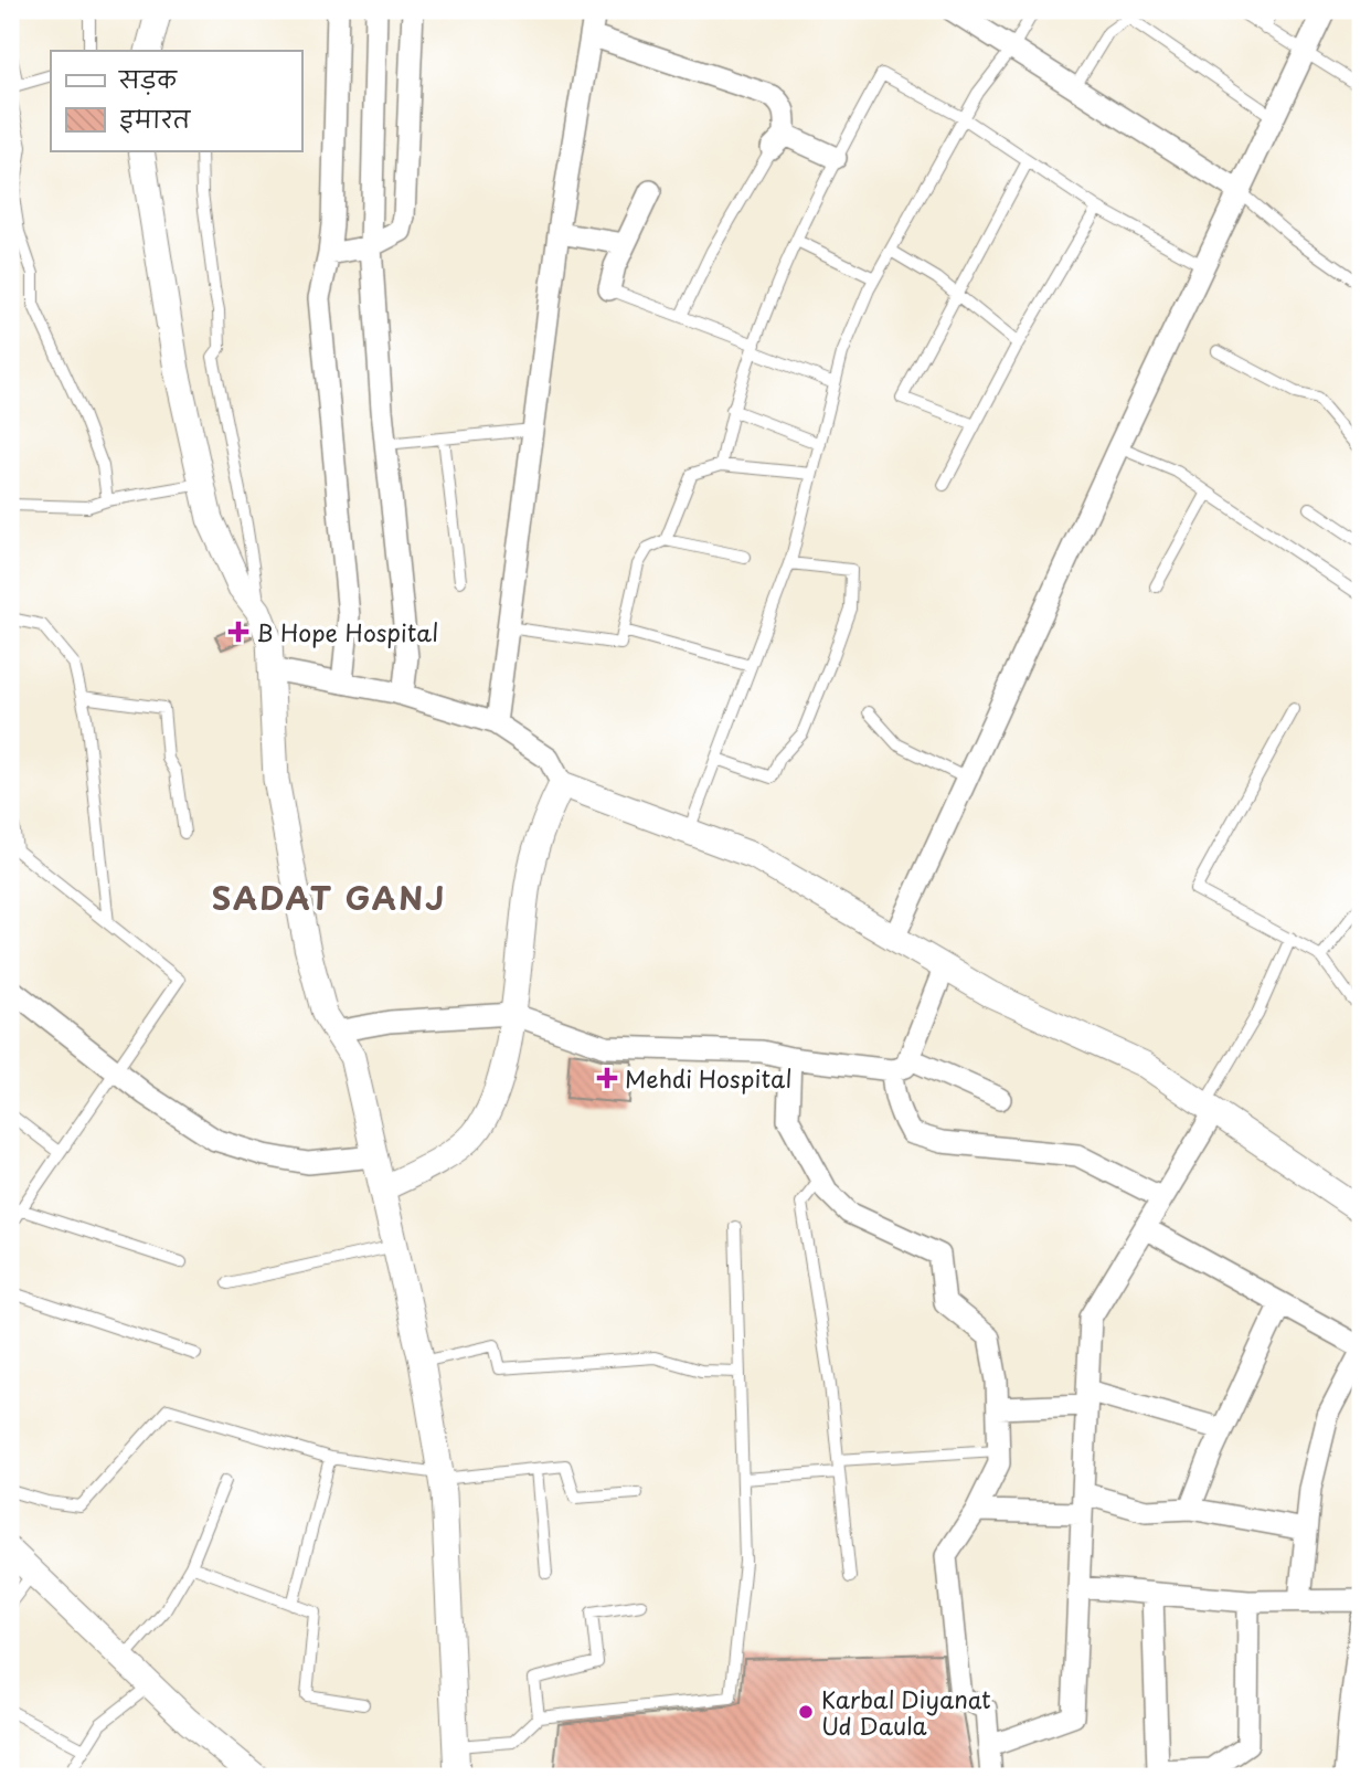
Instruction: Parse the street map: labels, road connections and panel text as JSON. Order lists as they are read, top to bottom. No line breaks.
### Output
{"districts":["SADAT GANJ"],"places":{"health":["B Hope Hospital","Mehdi Hospital"],"other":["Karbal Diyanat Ud Daula"]},"legend":["सड़क","इमारत"]}
